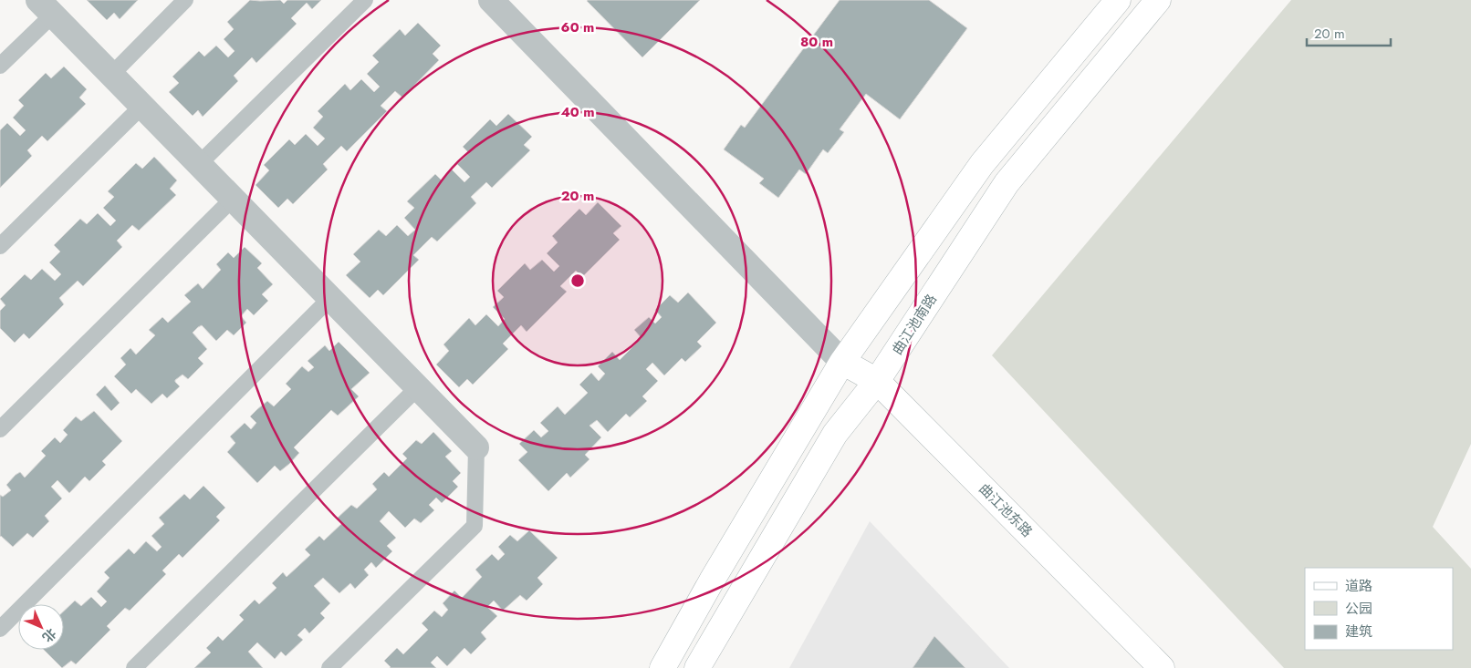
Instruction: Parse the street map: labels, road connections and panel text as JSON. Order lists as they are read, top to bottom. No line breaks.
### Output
{"streets":{"main road":["曲江池南路","曲江池东路"]},"crossings":[["曲江池南路","曲江池东路"]],"legend":["道路","公园","建筑"],"scale_bar":"20 m","north":"bottom right","rings":["60 m","80 m","40 m","20 m"]}
